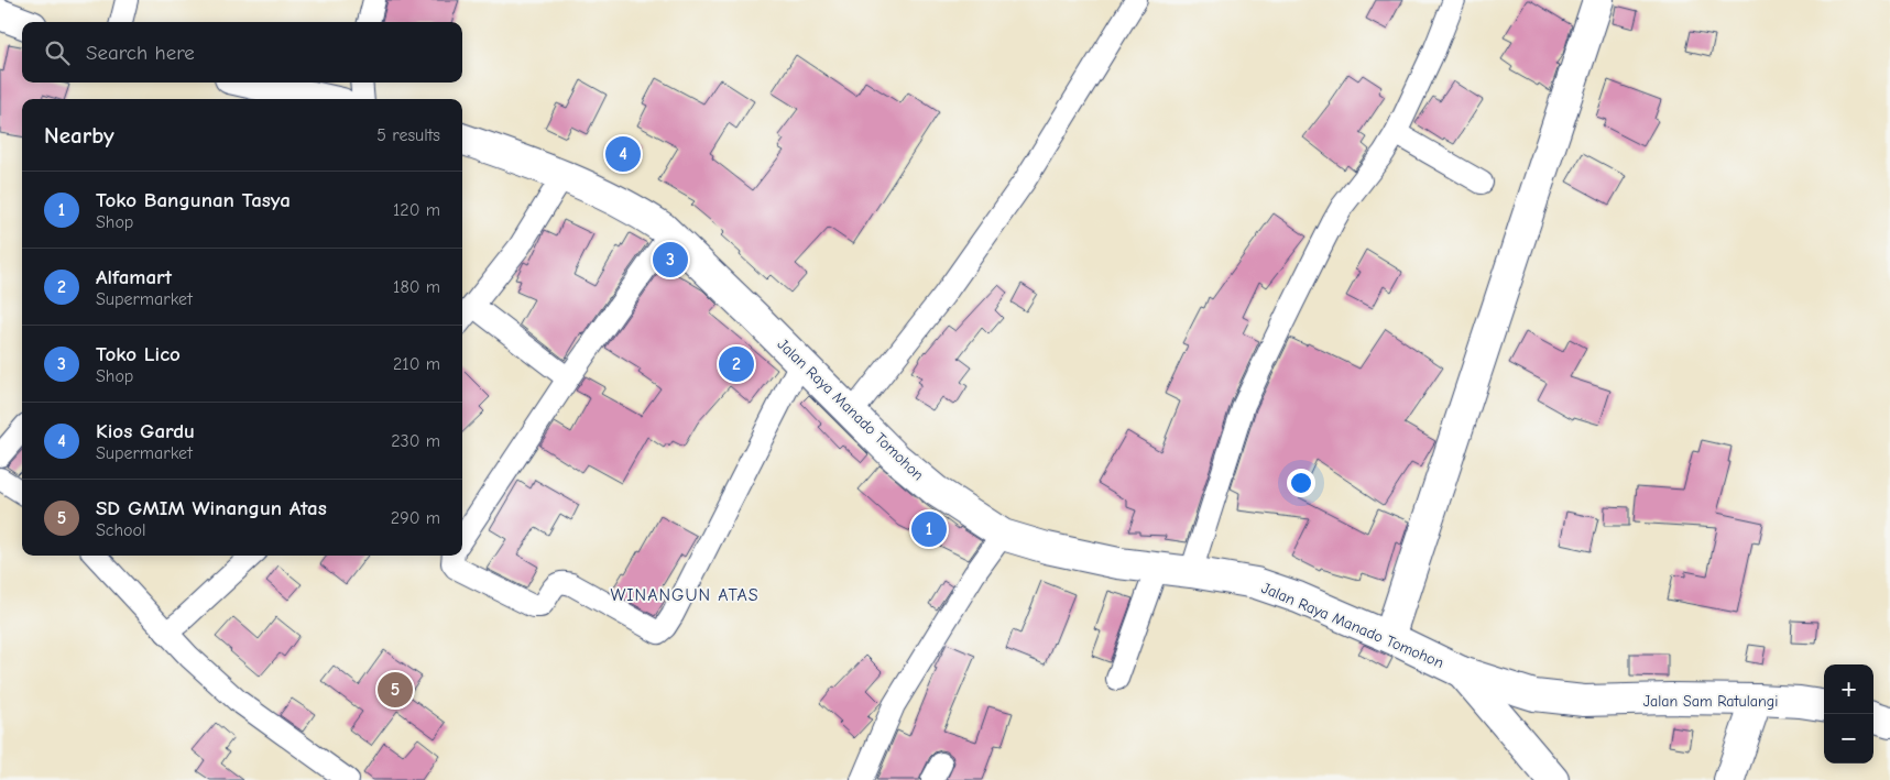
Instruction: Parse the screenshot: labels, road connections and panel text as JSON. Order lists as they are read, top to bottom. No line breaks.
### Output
{"streets":{"main road":["Jalan Raya Manado Tomohon","Jalan Sam Ratulangi"]},"crossings":[["Jalan Raya Manado Tomohon","Jalan Sam Ratulangi"]],"districts":["WINANGUN ATAS"],"page":{"search":"Search here","heading":["Nearby","5 results"],"pins":["4","3","2","1","5"],"list":[{"mark":"1","name":"Toko Bangunan Tasya","note":"Shop","value":"120 m"},{"mark":"2","name":"Alfamart","note":"Supermarket","value":"180 m"},{"mark":"3","name":"Toko Lico","note":"Shop","value":"210 m"},{"mark":"4","name":"Kios Gardu","note":"Supermarket","value":"230 m"},{"mark":"5","name":"SD GMIM Winangun Atas","note":"School","value":"290 m"}],"map_buttons":["+","−"]}}
